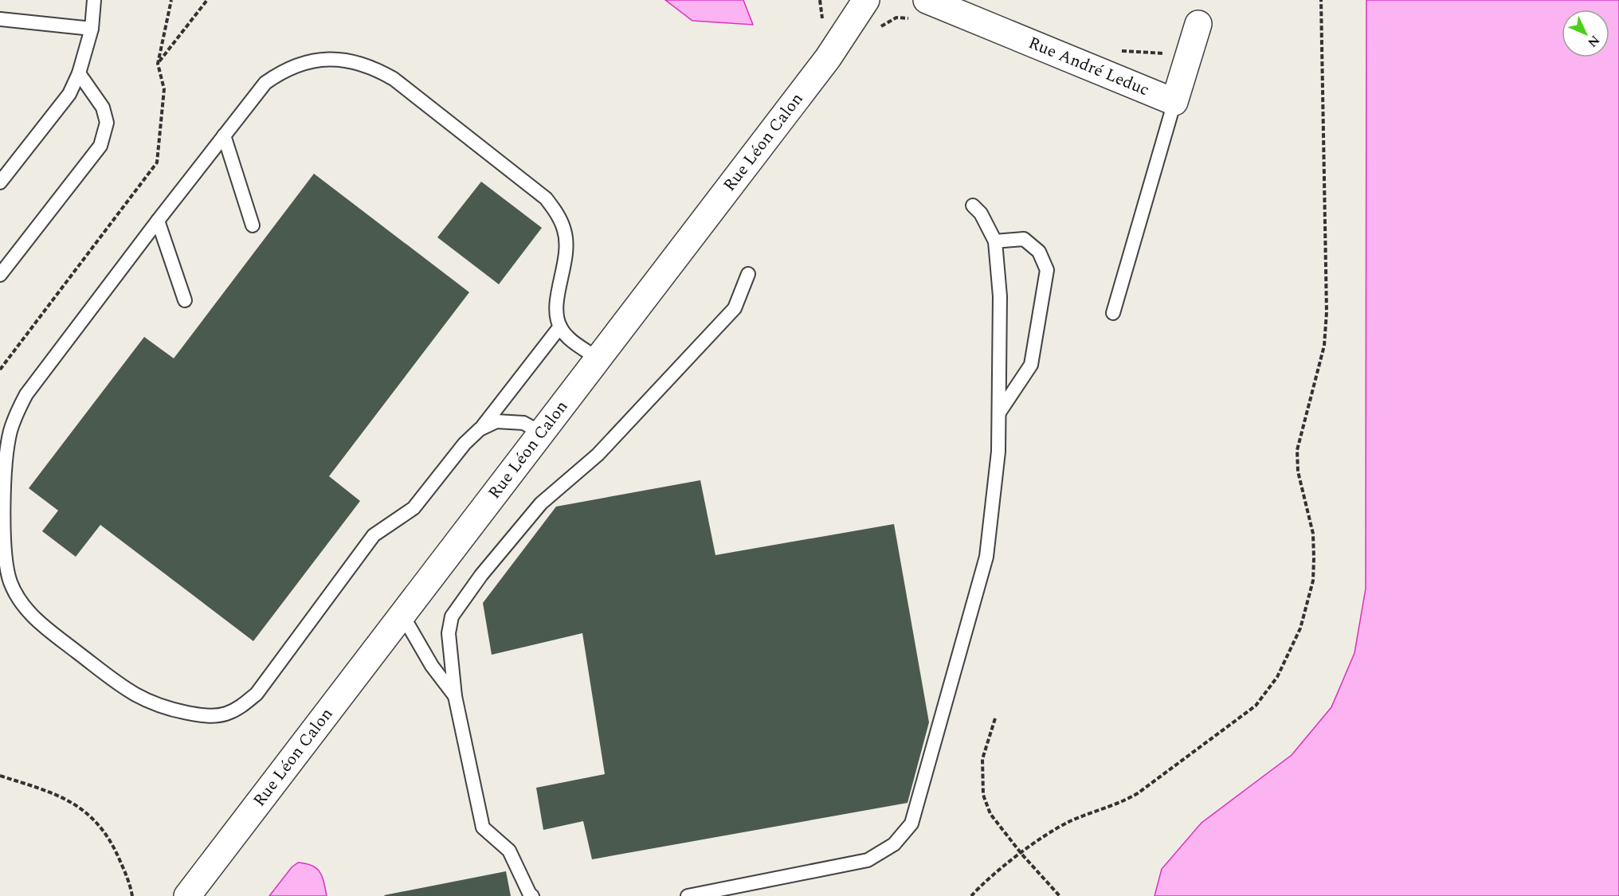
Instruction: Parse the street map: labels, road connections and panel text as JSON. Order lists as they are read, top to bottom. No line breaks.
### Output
{"streets":{"street":["Rue André Leduc","Rue Léon Calon"]},"north":"bottom right"}
